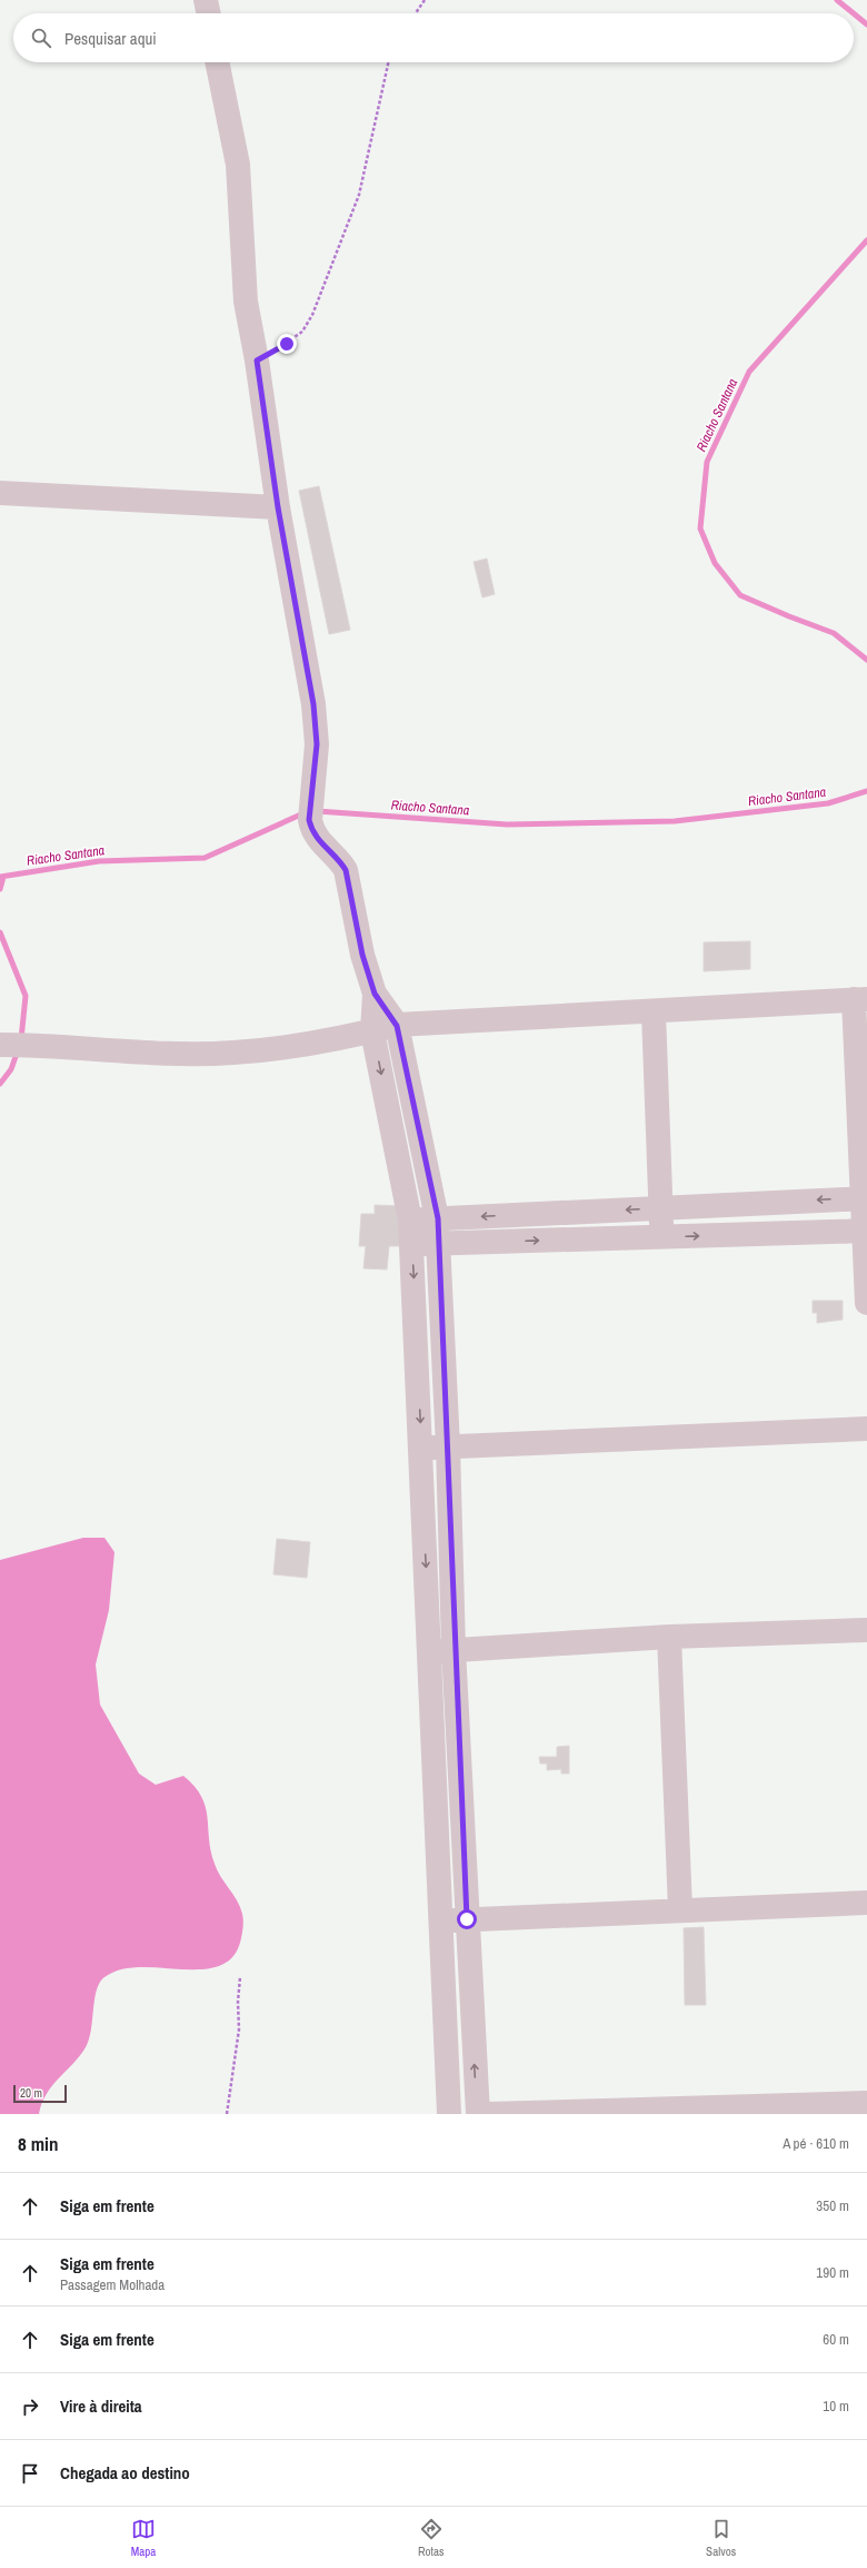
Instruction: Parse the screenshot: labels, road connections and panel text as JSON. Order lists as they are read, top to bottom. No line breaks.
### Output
{"water":["Riacho Santana"],"scale_bar":"20 m","page":{"search":"Pesquisar aqui","scale":"20 m","heading":["8 min","A pé · 610 m"],"list":[["Siga em frente","350 m"],["Siga em frente","Passagem Molhada","190 m"],["Siga em frente","60 m"],["Vire à direita","10 m"],"Chegada ao destino"],"nav":["Mapa","Rotas","Salvos"]}}
